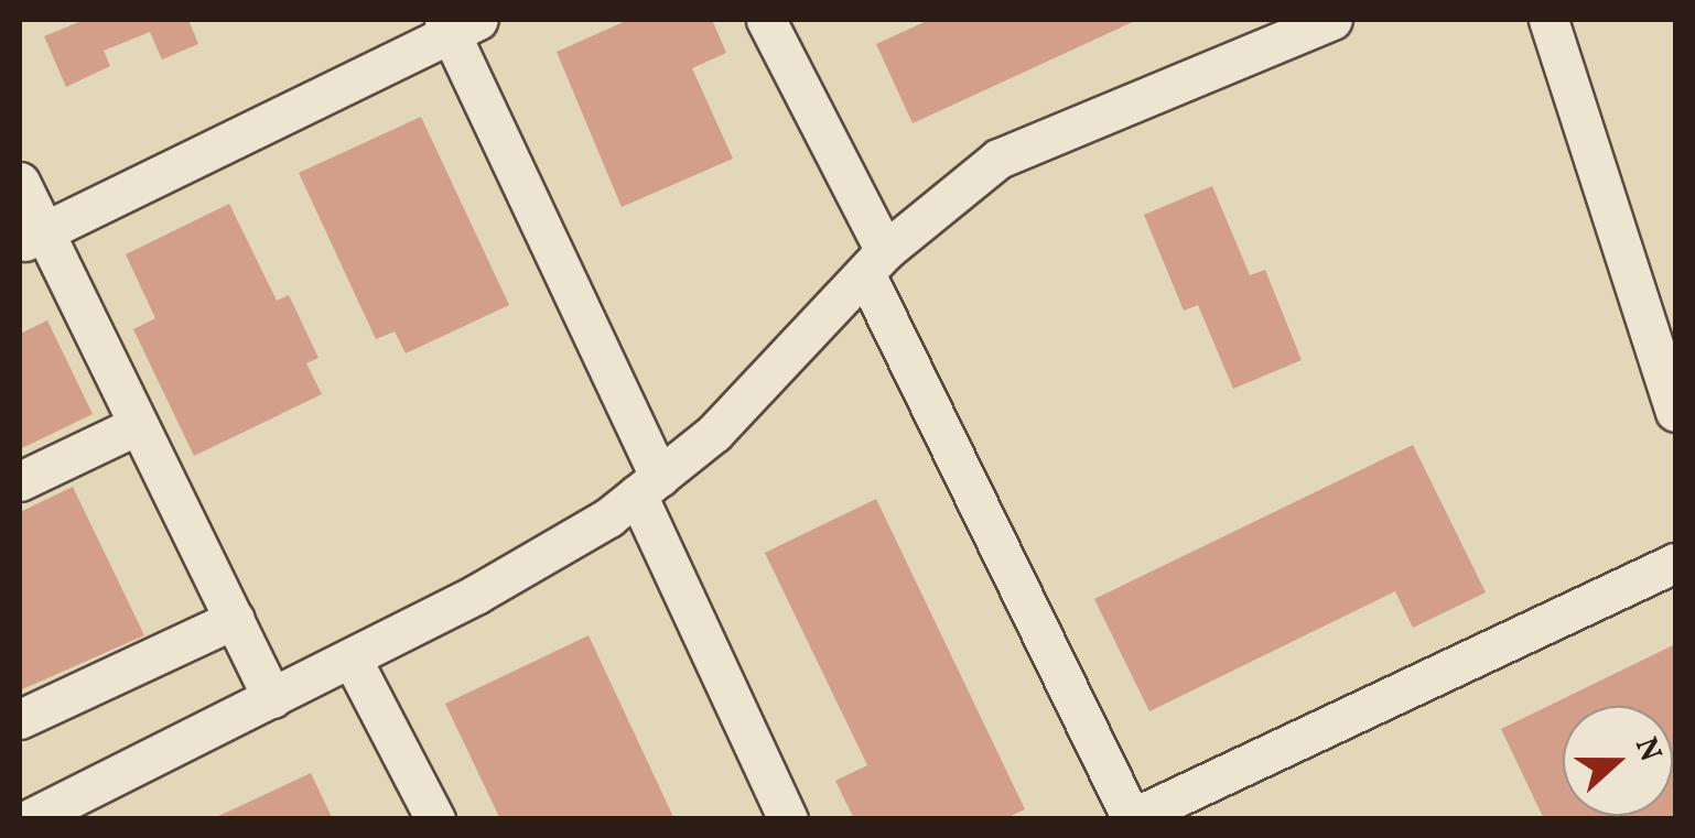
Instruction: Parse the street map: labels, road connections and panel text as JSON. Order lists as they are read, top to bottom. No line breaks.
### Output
{"north":"right"}
